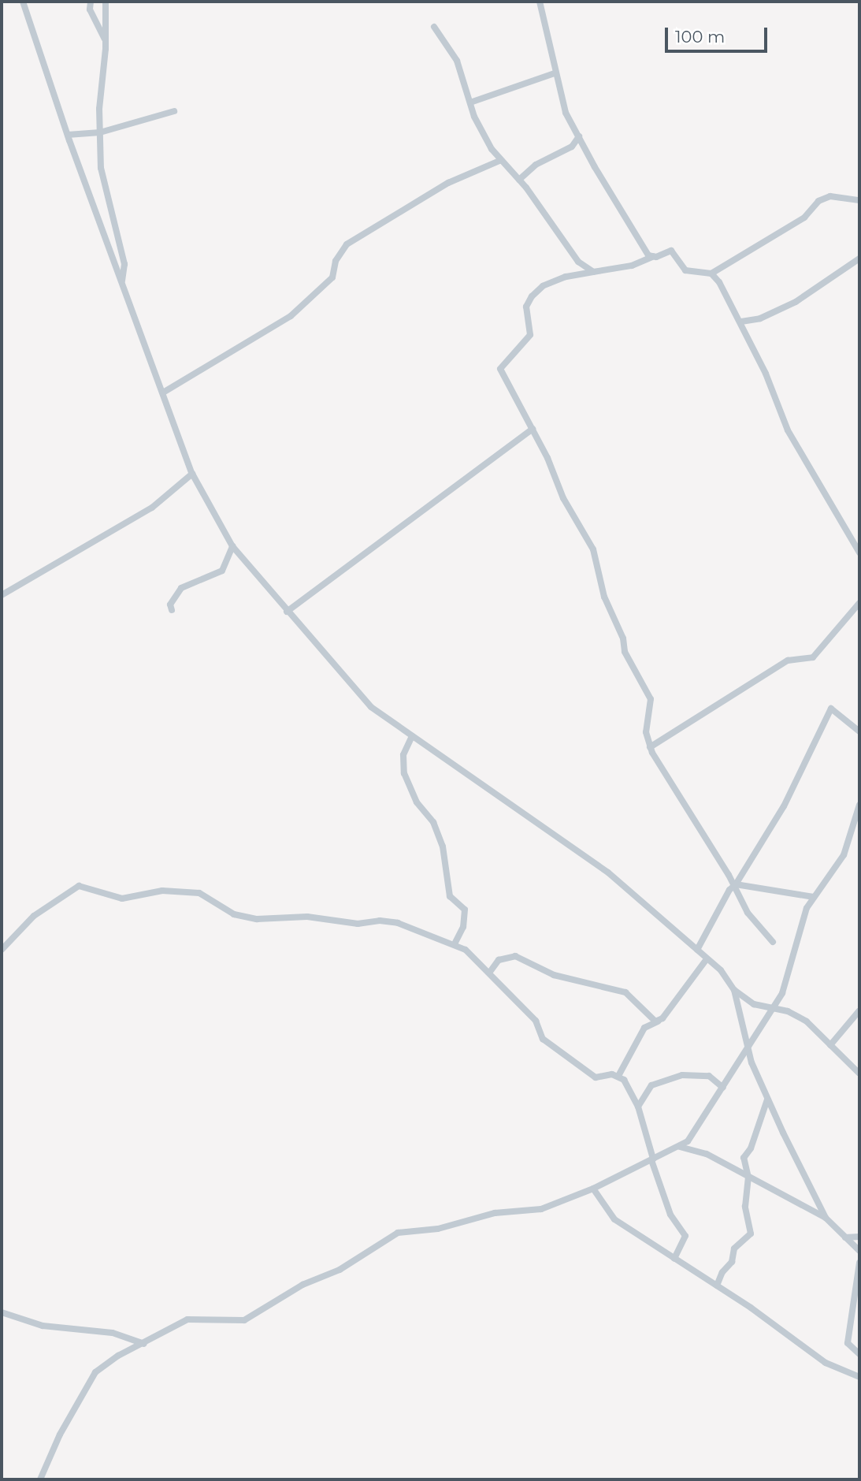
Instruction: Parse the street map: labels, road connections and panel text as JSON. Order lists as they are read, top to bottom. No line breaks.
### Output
{"scale_bar":"100 m"}
